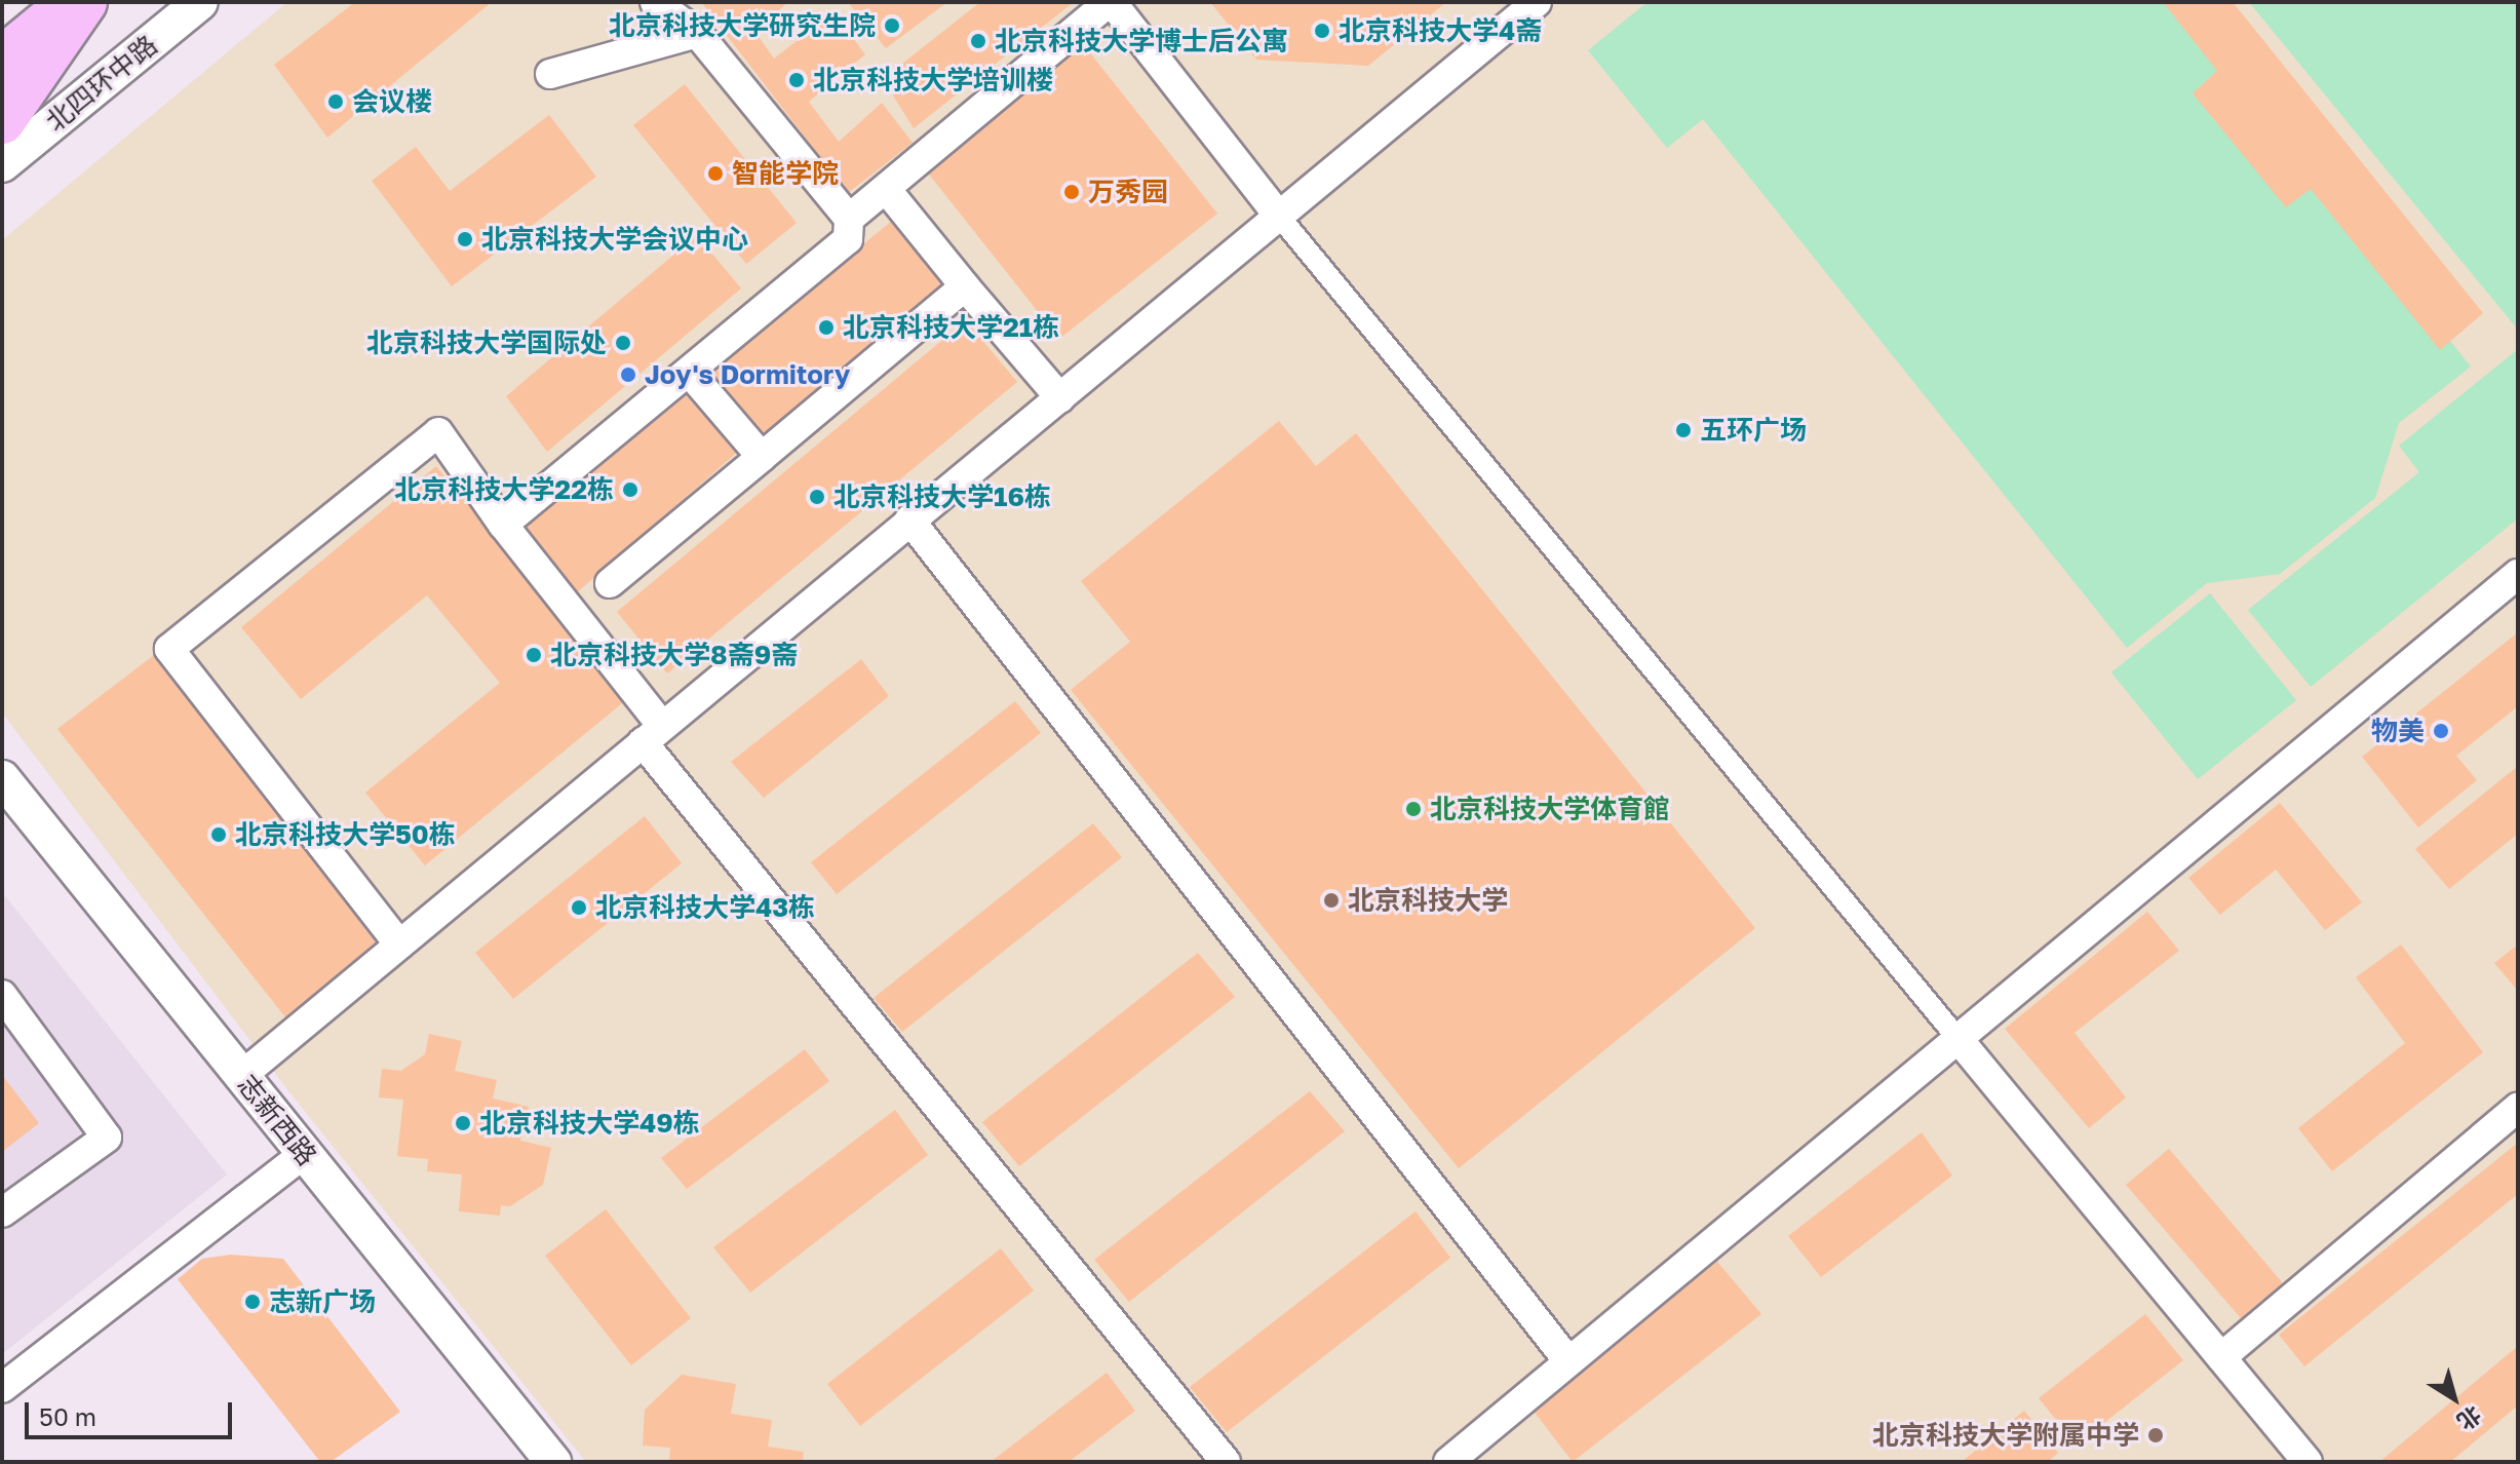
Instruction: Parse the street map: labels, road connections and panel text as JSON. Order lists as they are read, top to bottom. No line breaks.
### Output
{"streets":{"street":["北四环中路","志新西路"]},"places":["北京科技大学研究生院","北京科技大学4斋","北京科技大学博士后公寓","北京科技大学培训楼","会议楼","智能学院","万秀园","北京科技大学会议中心","北京科技大学21栋","北京科技大学国际处","Joy's Dormitory","五环广场","北京科技大学22栋","北京科技大学16栋","北京科技大学8斋9斋","物美","北京科技大学体育館","北京科技大学50栋","北京科技大学","北京科技大学43栋","北京科技大学49栋","志新广场","北京科技大学附属中学"],"scale_bar":"50 m","north":"bottom right"}
